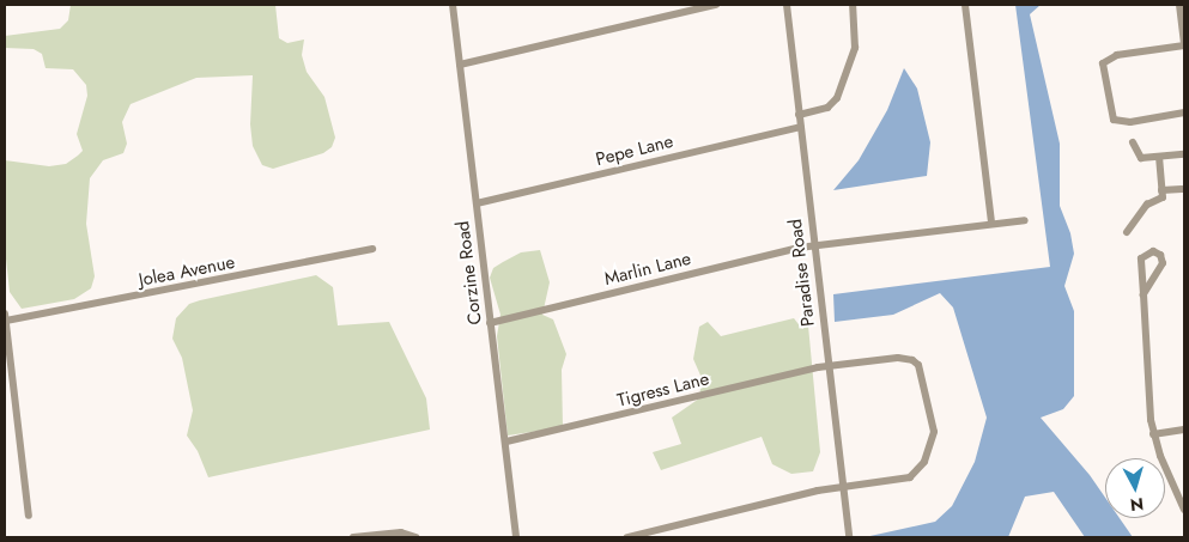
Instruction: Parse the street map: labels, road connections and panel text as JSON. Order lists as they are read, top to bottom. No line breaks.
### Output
{"streets":{"street":["Pepe Lane","Marlin Lane","Jolea Avenue","Corzine Road","Paradise Road","Tigress Lane"]},"crossings":[["Pepe Lane","Corzine Road"],["Pepe Lane","Paradise Road"],["Marlin Lane","Corzine Road"],["Marlin Lane","Paradise Road"],["Corzine Road","Tigress Lane"],["Paradise Road","Tigress Lane"]],"north":"bottom"}
